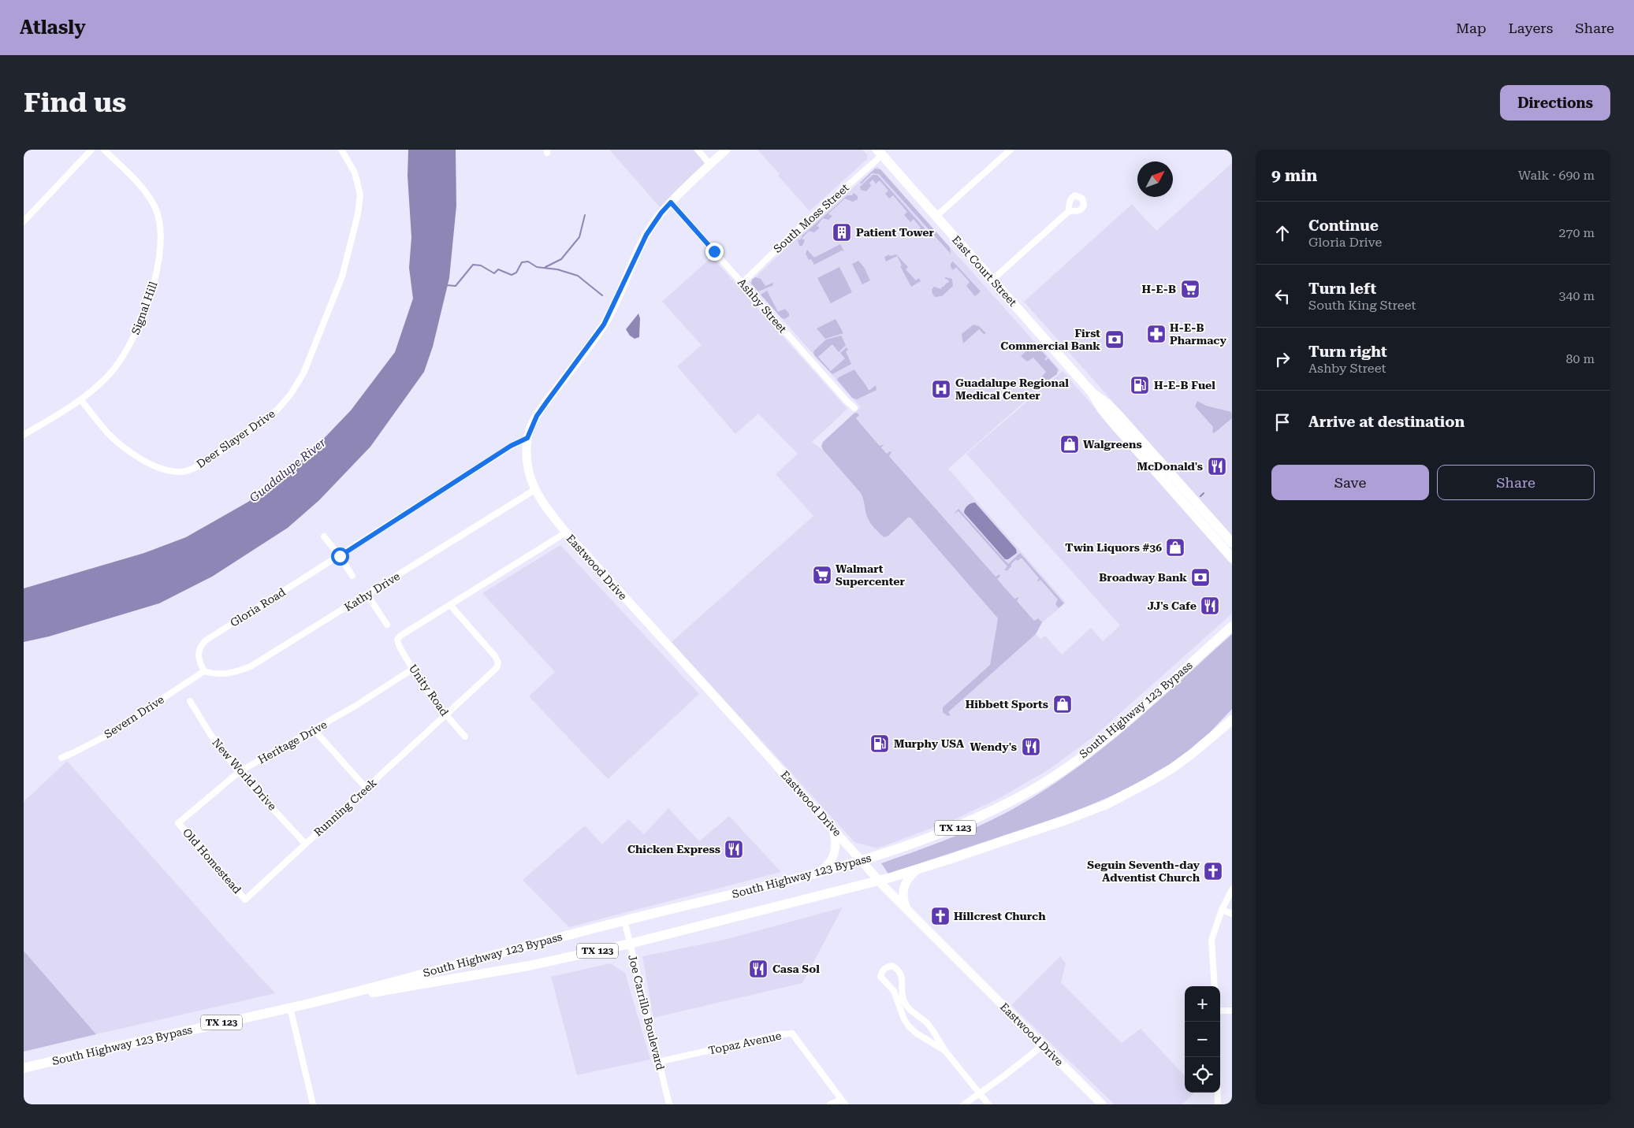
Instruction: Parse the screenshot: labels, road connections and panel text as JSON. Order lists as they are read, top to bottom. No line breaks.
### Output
{"streets":{"main road":["East Court Street","Eastwood Drive","South Highway 123 Bypass","TX 123"],"street":["South Moss Street","Ashby Street","Signal Hill","Deer Slayer Drive","Kathy Drive","Gloria Road","Unity Road","Severn Drive","Heritage Drive","New World Drive","Running Creek","Old Homestead","Joe Carrillo Boulevard","Topaz Avenue"]},"crossings":[["South Moss Street","East Court Street"],["South Moss Street","Ashby Street"],["Signal Hill","Deer Slayer Drive"],["Eastwood Drive","Kathy Drive"],["Eastwood Drive","South Highway 123 Bypass"],["Kathy Drive","Gloria Road"],["Kathy Drive","Severn Drive"],["Gloria Road","Severn Drive"],["Unity Road","Heritage Drive"],["Unity Road","Running Creek"],["South Highway 123 Bypass","Joe Carrillo Boulevard"],["Heritage Drive","New World Drive"],["Heritage Drive","Old Homestead"],["New World Drive","Running Creek"],["Running Creek","Old Homestead"],["Joe Carrillo Boulevard","Topaz Avenue"]],"water":["Guadalupe River"],"places":{"building":["Patient Tower"],"supermarket":["H-E-B","Walmart Supercenter"],"pharmacy":["H-E-B Pharmacy"],"bank":["First Commercial Bank","Broadway Bank"],"fuel station":["H-E-B Fuel","Murphy USA"],"hospital":["Guadalupe Regional Medical Center"],"shop":["Walgreens","Twin Liquors #36","Hibbett Sports"],"restaurant":["McDonald's","JJ's Cafe","Wendy's","Chicken Express","Casa Sol"],"church":["Seguin Seventh-day Adventist Church","Hillcrest Church"]},"north":"top right","page":{"header":"Atlasly","nav":["Map","Layers","Share"],"buttons":["Directions",["Save","Share"]],"title":"Find us","heading":["9 min","Walk · 690 m"],"list":[["Continue","Gloria Drive","270 m"],["Turn left","South King Street","340 m"],["Turn right","Ashby Street","80 m"],"Arrive at destination"],"map_buttons":["+","−"]}}
